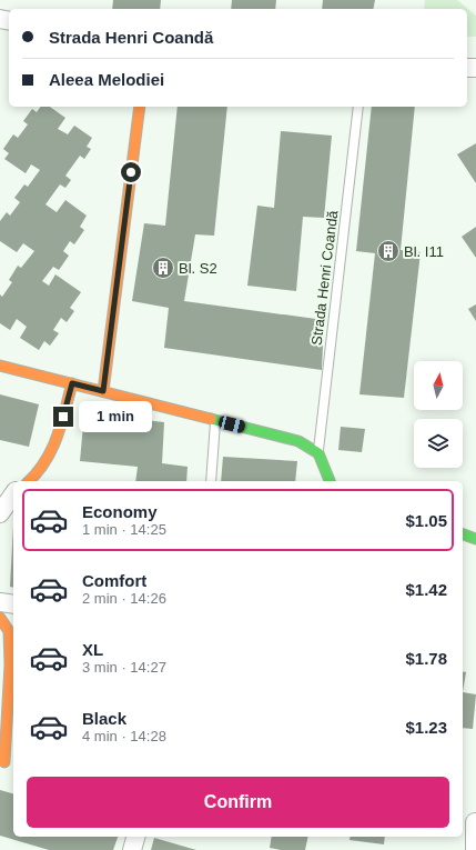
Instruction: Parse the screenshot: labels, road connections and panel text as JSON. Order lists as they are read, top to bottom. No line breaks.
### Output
{"streets":{"street":["Strada Henri Coandă"]},"places":{"building":["Bl. I11","Bl. S2"]},"north":"top","page":{"banner":["Strada Henri Coandă","Aleea Melodiei"],"bubble":"1 min","list":[{"name":"Economy","note":"1 min · 14:25","value":"$1.05"},{"name":"Comfort","note":"2 min · 14:26","value":"$1.42"},{"name":"XL","note":"3 min · 14:27","value":"$1.78"},{"name":"Black","note":"4 min · 14:28","value":"$1.23"}],"buttons":"Confirm"}}
